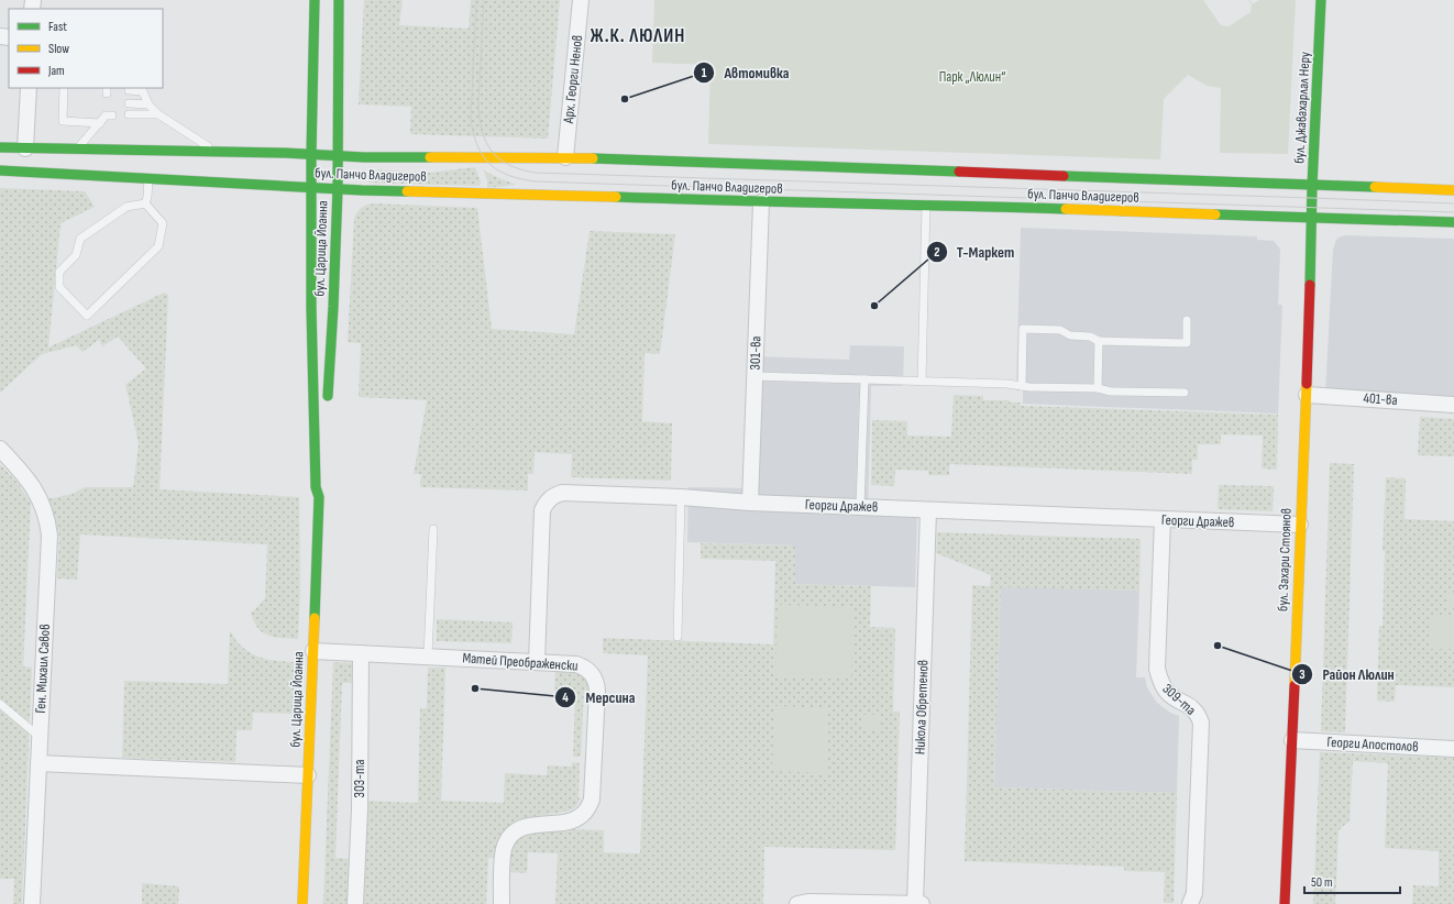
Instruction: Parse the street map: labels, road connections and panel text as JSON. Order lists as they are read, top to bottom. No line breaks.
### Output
{"streets":{"main road":["бул. Джавахарлал Неру","бул. Панчо Владигеров","бул. Царица Йоанна","бул. Захари Стоянов"],"street":["Арх. Георги Ненов","301-ва","401-ва","Георги Дражев","Матей Преображенски","Ген. Михаил Савов","309-та","Никола Обретенов","Георги Апостолов","303-та"]},"crossings":[["Арх. Георги Ненов","бул. Панчо Владигеров"],["бул. Джавахарлал Неру","бул. Панчо Владигеров"],["бул. Джавахарлал Неру","бул. Захари Стоянов"],["бул. Панчо Владигеров","бул. Царица Йоанна"],["бул. Панчо Владигеров","301-ва"],["бул. Панчо Владигеров","бул. Захари Стоянов"],["бул. Царица Йоанна","Матей Преображенски"],["301-ва","Георги Дражев"],["401-ва","бул. Захари Стоянов"],["Георги Дражев","бул. Захари Стоянов"],["Георги Дражев","Матей Преображенски"],["Георги Дражев","309-та"],["Георги Дражев","Никола Обретенов"],["бул. Захари Стоянов","Георги Апостолов"],["Матей Преображенски","303-та"]],"districts":["Ж.К. ЛЮЛИН"],"parks":["Парк „Люлин“"],"places":["Автомивка","Т-Маркет","Район Люлин","Мерсина"],"legend":["Fast","Slow","Jam"],"scale_bar":"50 m"}
